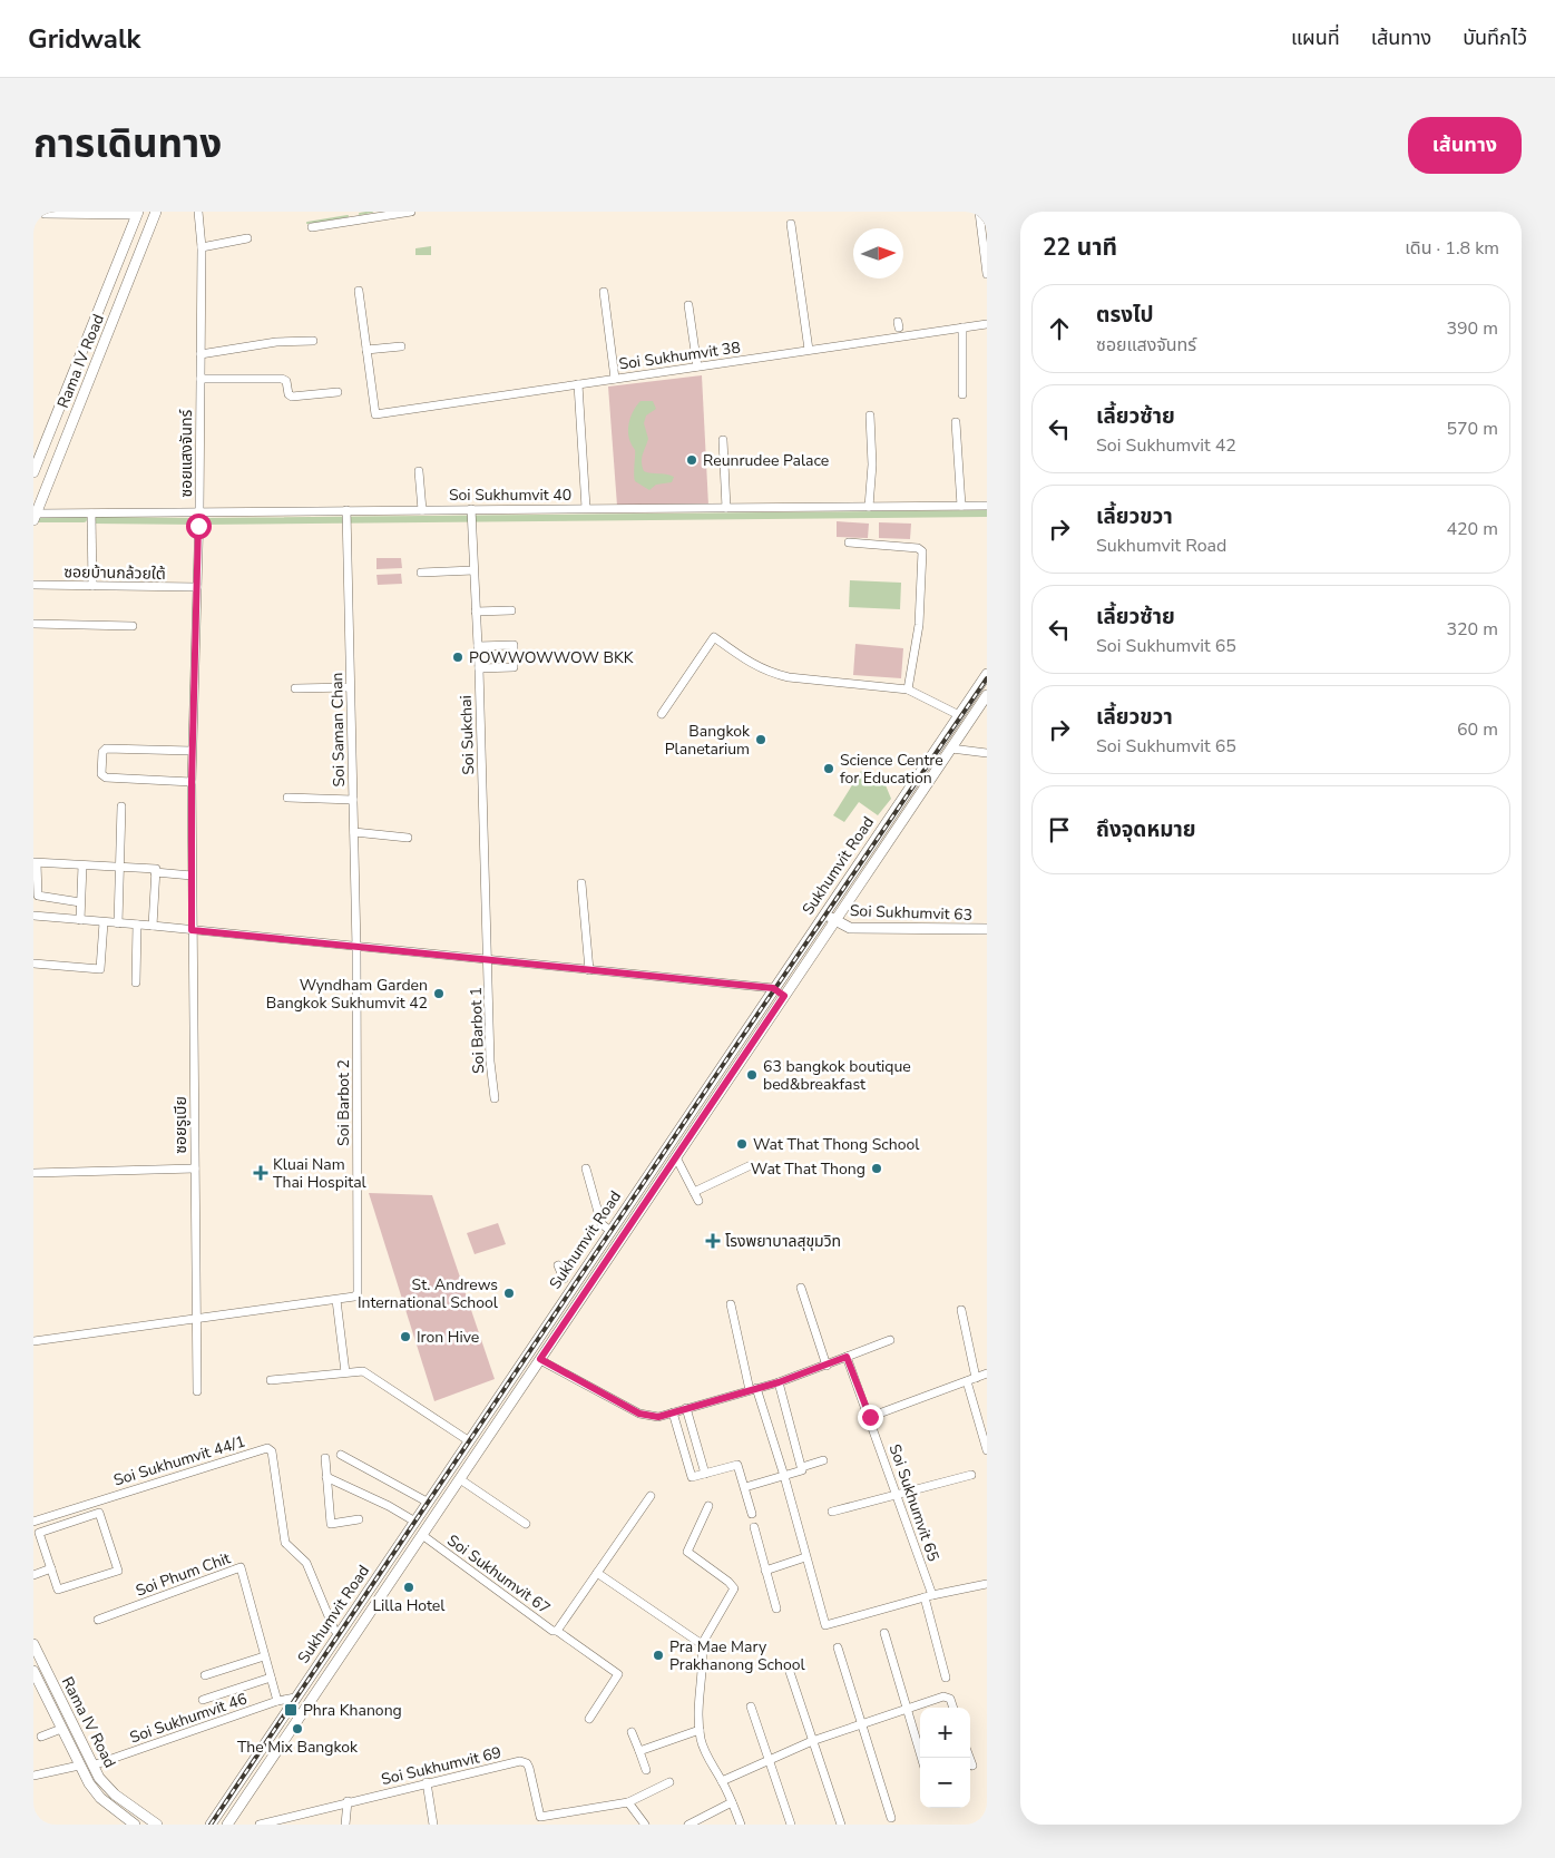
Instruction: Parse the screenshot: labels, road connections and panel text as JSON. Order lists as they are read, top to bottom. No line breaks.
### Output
{"streets":{"main road":["Rama IV Road","Sukhumvit Road","Soi Sukhumvit 63"],"street":["Soi Sukhumvit 38","ซอยแสงจันทร์","Soi Sukhumvit 40","ซอยบ้านกล้วยใต้","Soi Saman Chan","Soi Sukchai","Soi Barbot 1","Soi Barbot 2","ซอยรูเบีย","Soi Sukhumvit 44/1","Soi Sukhumvit 65","Soi Phum Chit","Soi Sukhumvit 67","Soi Sukhumvit 46","Soi Sukhumvit 69"]},"crossings":[["Rama IV Road","Soi Sukhumvit 40"],["Rama IV Road","Soi Sukhumvit 46"],["ซอยแสงจันทร์","Soi Sukhumvit 40"],["ซอยแสงจันทร์","ซอยบ้านกล้วยใต้"],["ซอยแสงจันทร์","ซอยรูเบีย"],["Soi Sukhumvit 40","Soi Saman Chan"],["Soi Sukhumvit 40","Soi Sukchai"],["Soi Saman Chan","Soi Barbot 2"],["Soi Sukchai","Soi Barbot 1"],["Sukhumvit Road","Soi Sukhumvit 63"],["Sukhumvit Road","Soi Sukhumvit 44/1"],["Sukhumvit Road","Soi Sukhumvit 67"],["Sukhumvit Road","Soi Sukhumvit 46"],["Soi Barbot 2","ซอยรูเบีย"],["Soi Phum Chit","Soi Sukhumvit 46"]],"places":{"other":["Reunrudee Palace","POWWOWWOW BKK","Bangkok Planetarium","Science Centre for Education","Wyndham Garden Bangkok Sukhumvit 42","63 bangkok boutique bed&breakfast","Wat That Thong School","Wat That Thong","St. Andrews International School","Iron Hive","Lilla Hotel","Pra Mae Mary Prakhanong School","The Mix Bangkok"],"health":["Kluai Nam Thai Hospital","โรงพยาบาลสุขุมวิท"],"transit":["Phra Khanong"]},"north":"right","page":{"header":"Gridwalk","nav":["แผนที่","เส้นทาง","บันทึกไว้"],"title":"การเดินทาง","buttons":"เส้นทาง","heading":["22 นาที","เดิน · 1.8 km"],"list":[["ตรงไป","ซอยแสงจันทร์","390 m"],["เลี้ยวซ้าย","Soi Sukhumvit 42","570 m"],["เลี้ยวขวา","Sukhumvit Road","420 m"],["เลี้ยวซ้าย","Soi Sukhumvit 65","320 m"],["เลี้ยวขวา","Soi Sukhumvit 65","60 m"],"ถึงจุดหมาย"],"map_buttons":["+","−"]}}
